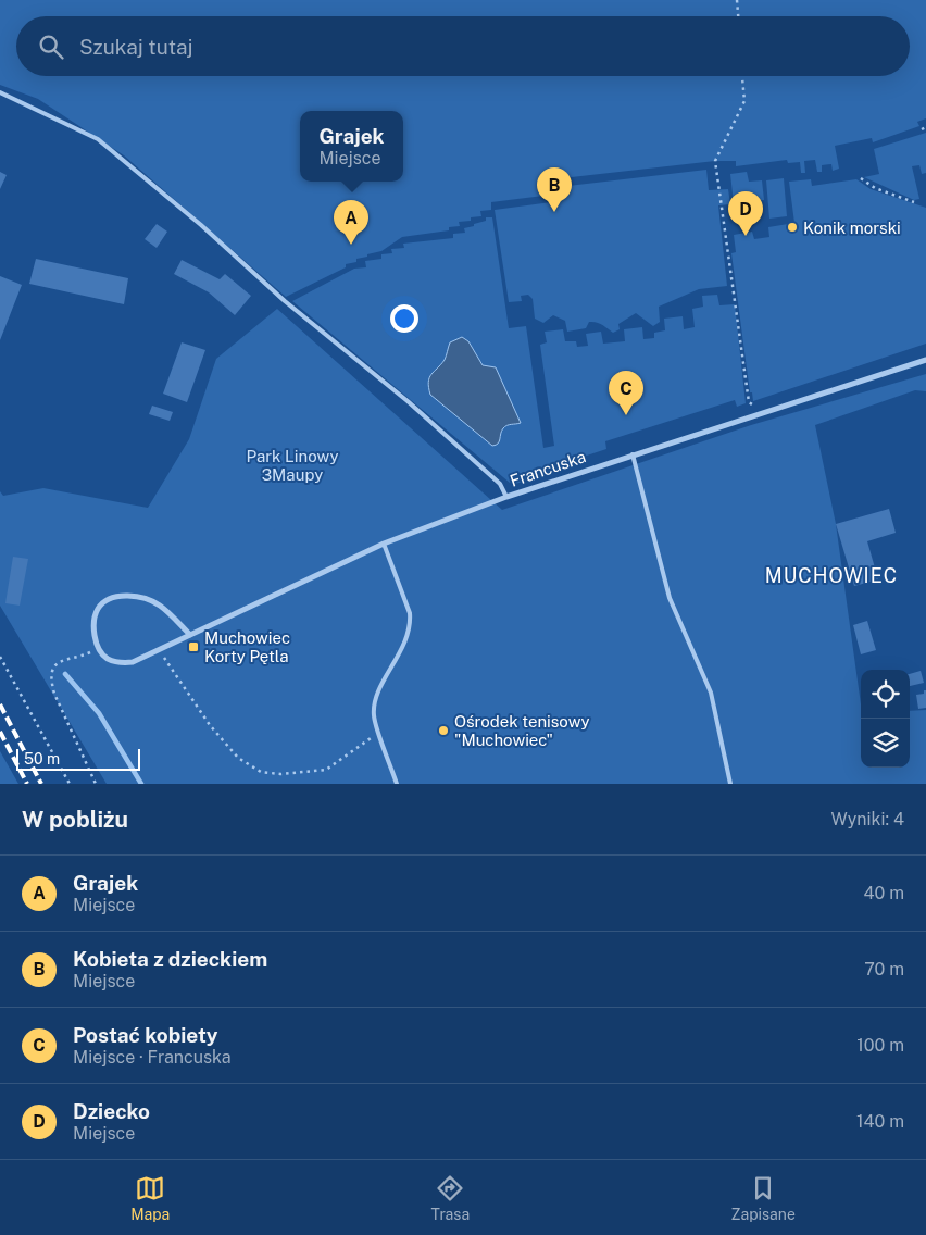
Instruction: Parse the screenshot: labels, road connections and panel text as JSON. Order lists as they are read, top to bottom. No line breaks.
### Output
{"streets":{"street":["Francuska"]},"districts":["MUCHOWIEC"],"parks":["Park Linowy 3Maupy"],"places":{"other":["Konik morski","Ośrodek tenisowy \"Muchowiec\""],"transit":["Muchowiec Korty Pętla"]},"scale_bar":"50 m","page":{"search":"Szukaj tutaj","popup":["Grajek","Miejsce"],"pins":["B","D","A","C"],"scale":"50 m","heading":["W pobliżu","Wyniki: 4"],"list":[{"mark":"A","name":"Grajek","note":"Miejsce","value":"40 m"},{"mark":"B","name":"Kobieta z dzieckiem","note":"Miejsce","value":"70 m"},{"mark":"C","name":"Postać kobiety","note":"Miejsce · Francuska","value":"100 m"},{"mark":"D","name":"Dziecko","note":"Miejsce","value":"140 m"}],"nav":["Mapa","Trasa","Zapisane"]}}
